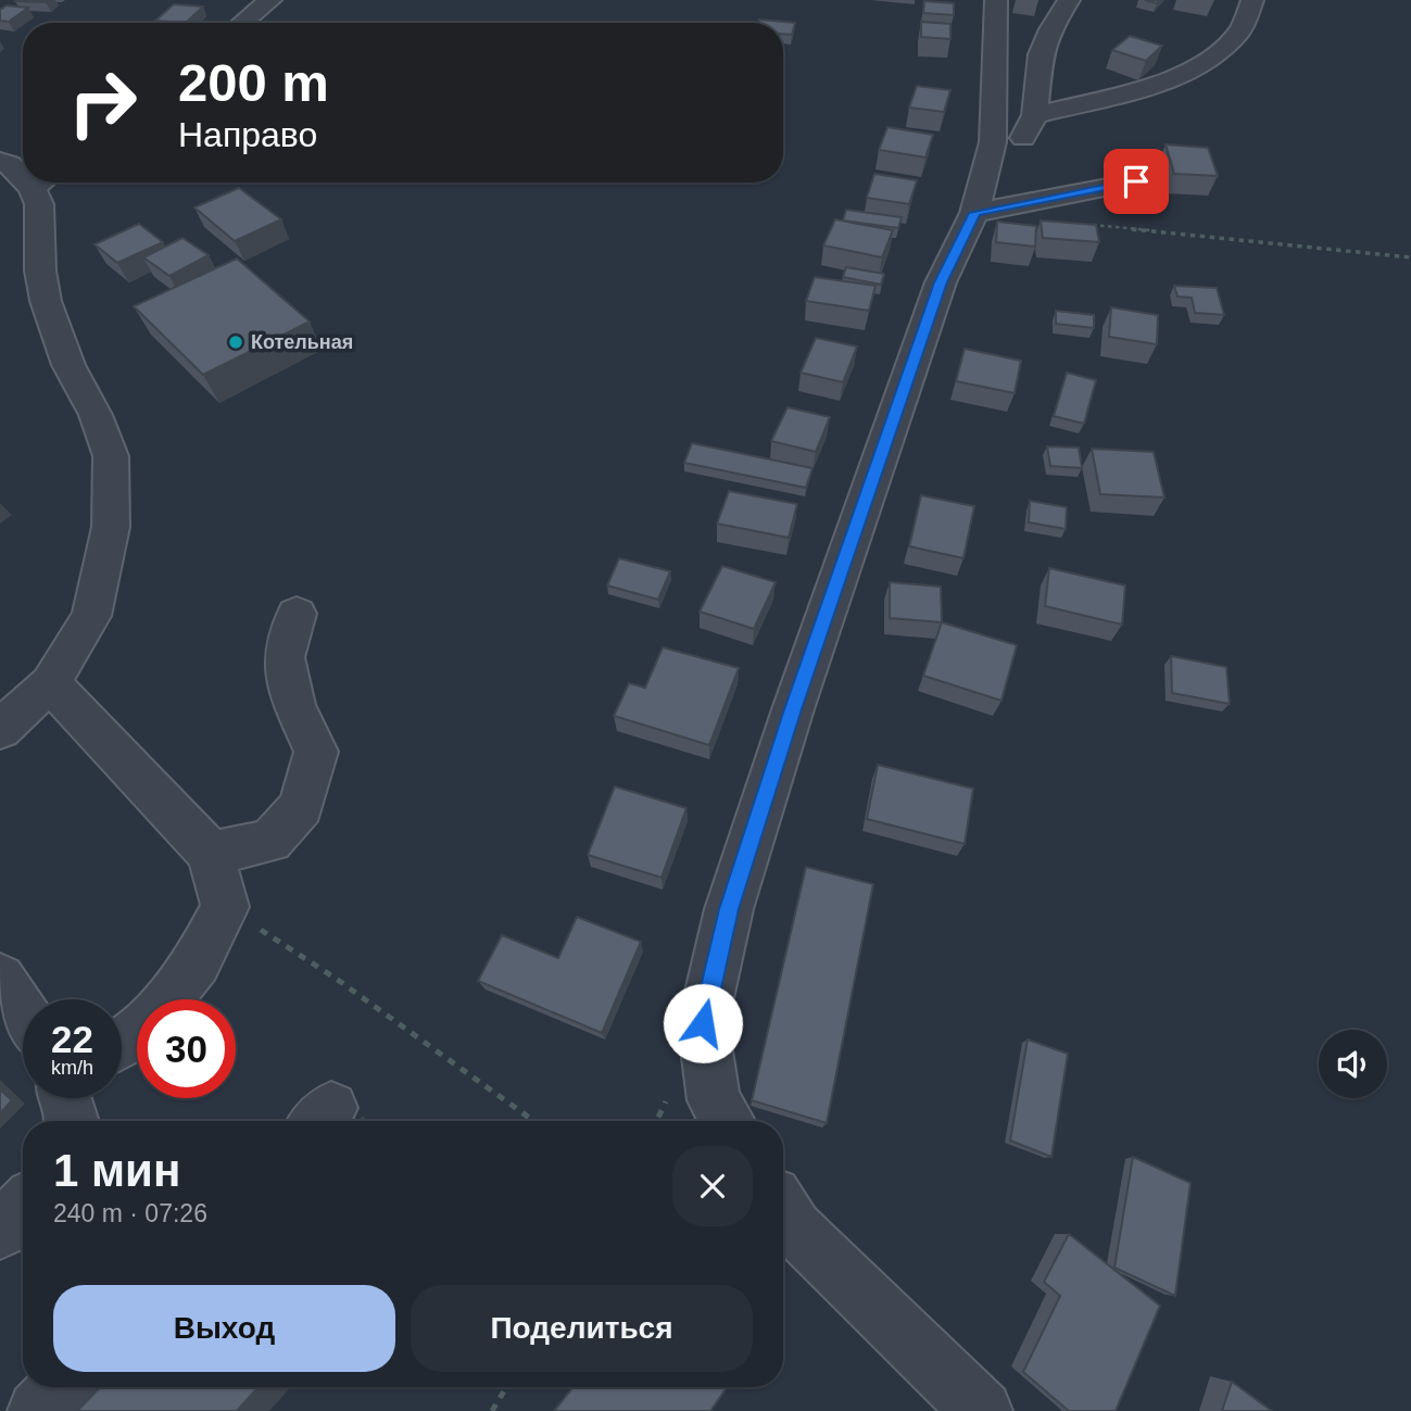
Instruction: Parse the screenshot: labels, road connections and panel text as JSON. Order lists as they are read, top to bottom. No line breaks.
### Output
{"places":["Котельная"],"page":{"turn":["200 m","Направо"],"speed":"22 km/h","limit":"30","heading":["1 мин","240 m · 07:26"],"buttons":["Выход","Поделиться"]}}
